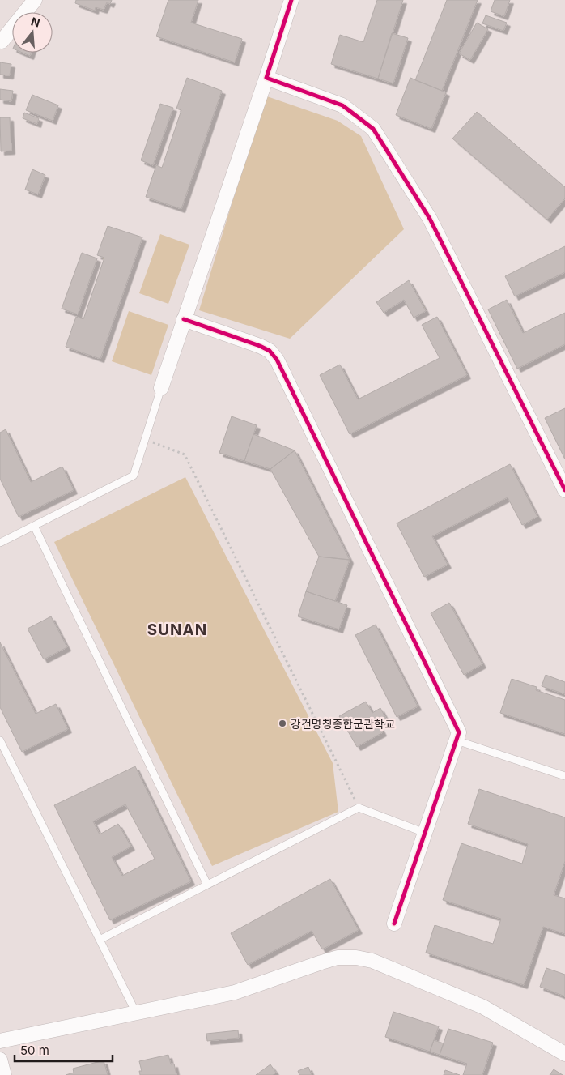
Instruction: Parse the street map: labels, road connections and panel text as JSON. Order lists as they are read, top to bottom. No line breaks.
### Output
{"districts":["SUNAN"],"places":["강건명칭종합군관학교"],"scale_bar":"50 m","north":"top"}
